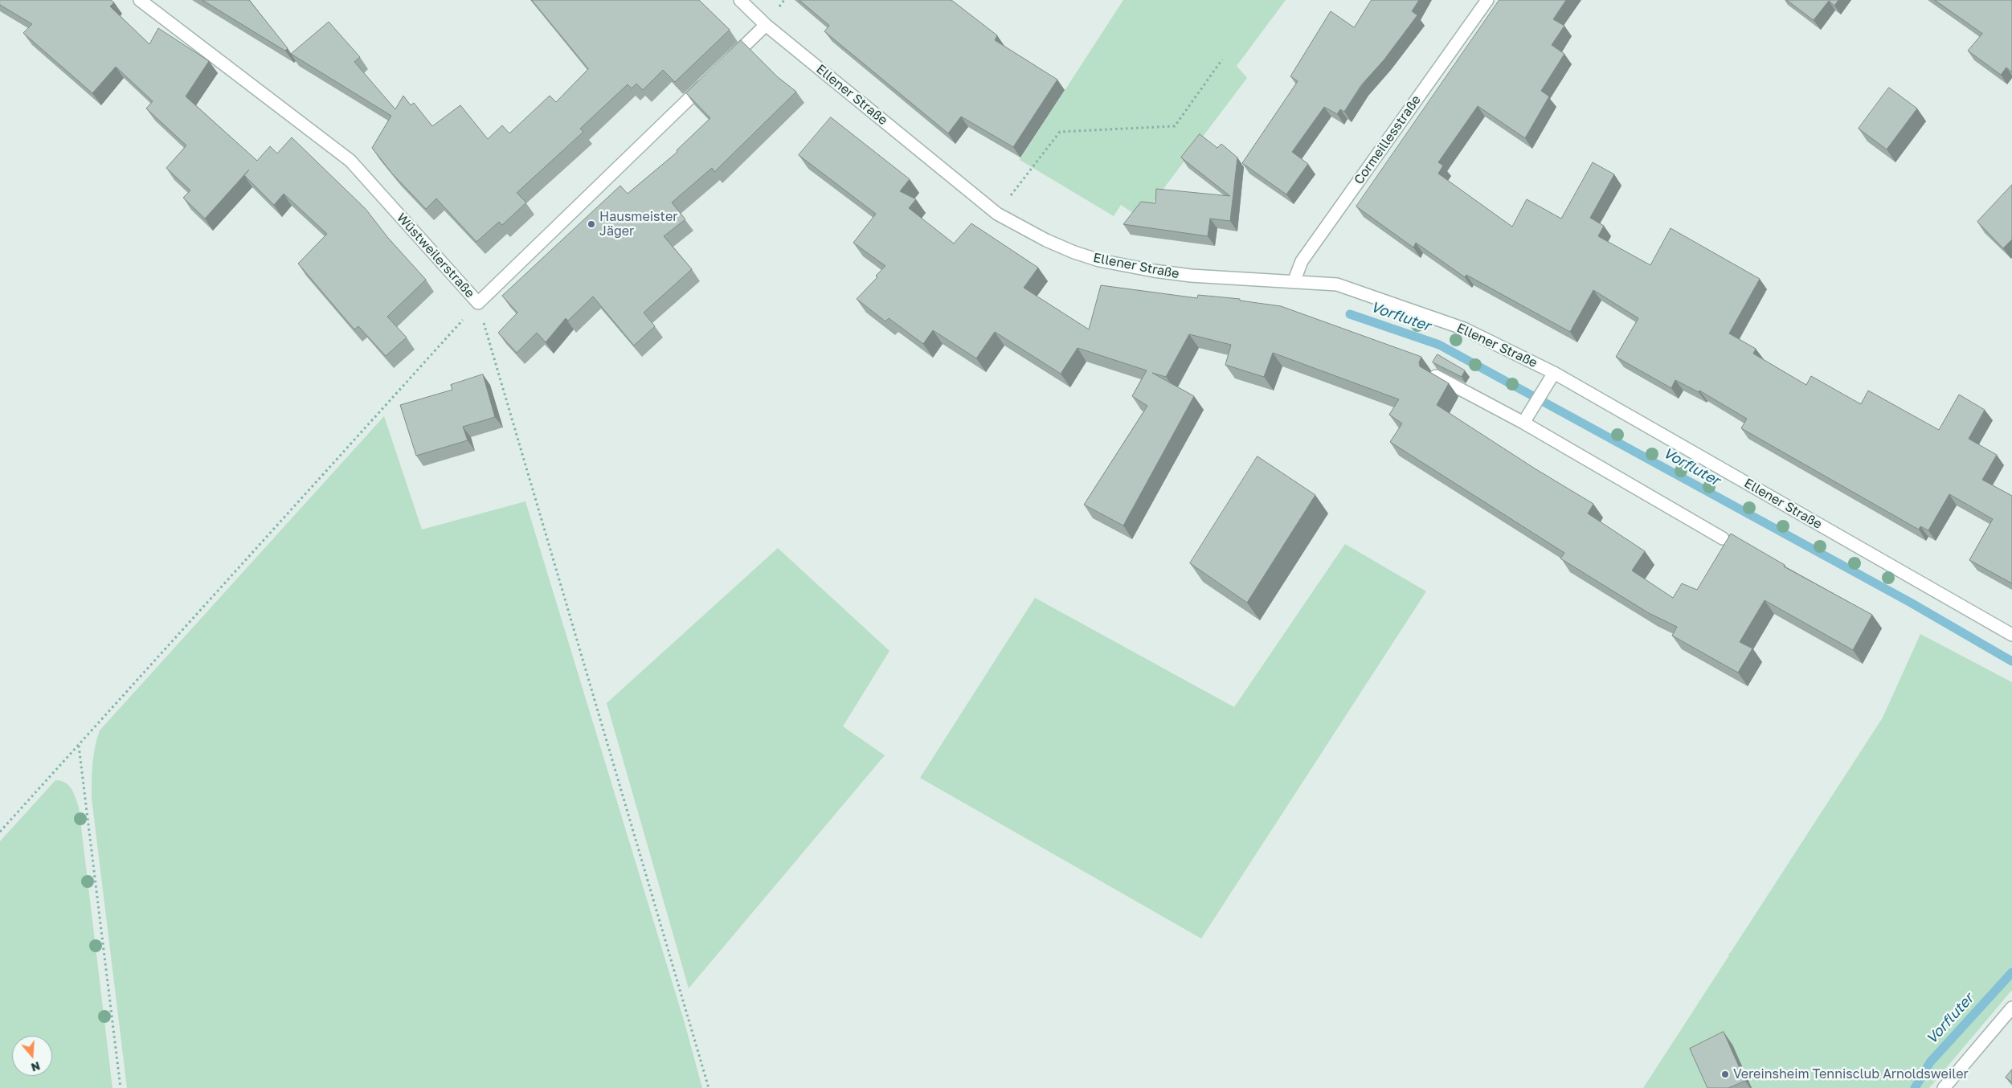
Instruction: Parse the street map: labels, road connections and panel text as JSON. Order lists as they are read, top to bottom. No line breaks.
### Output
{"streets":{"street":["Ellener Straße","Cormeillesstraße","Wüstweilerstraße"]},"crossings":[["Ellener Straße","Cormeillesstraße"]],"water":["Vorfluter"],"places":["Hausmeister Jäger","Vereinsheim Tennisclub Arnoldsweiler"],"north":"bottom"}
